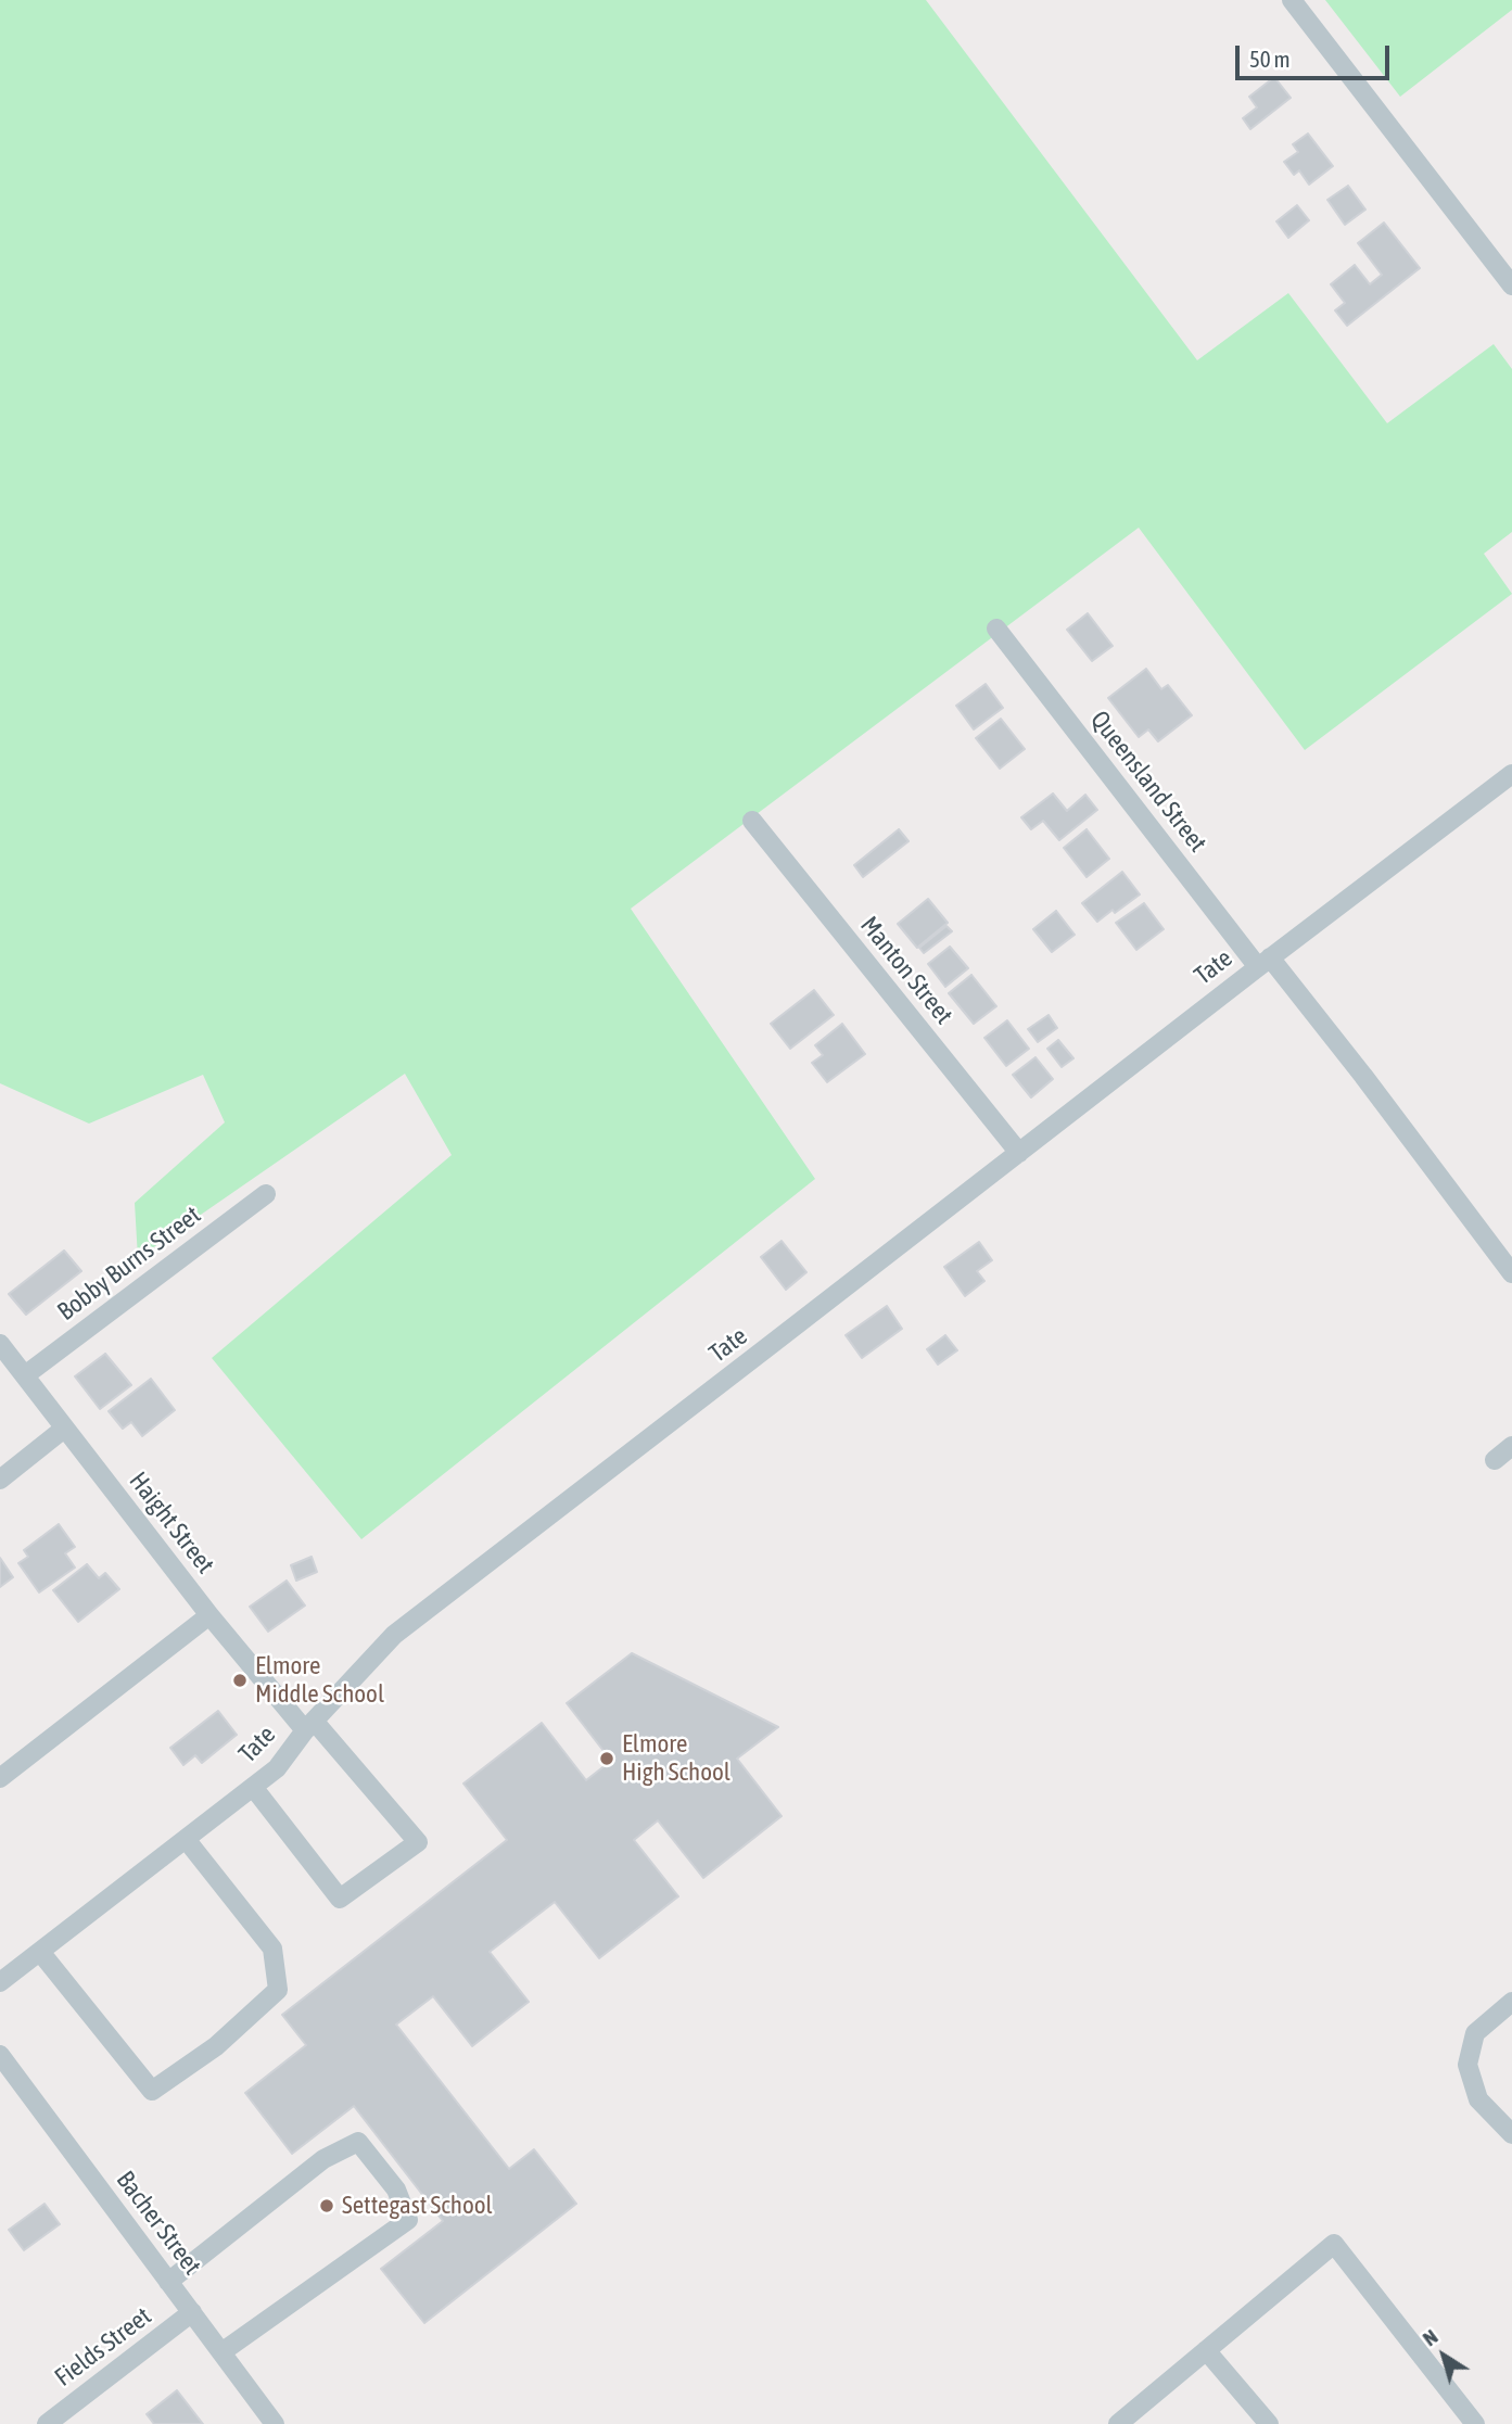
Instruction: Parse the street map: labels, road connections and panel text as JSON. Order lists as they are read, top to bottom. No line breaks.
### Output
{"streets":{"street":["Queensland Street","Tate","Manton Street","Bobby Burns Street","Haight Street","Bacher Street","Fields Street"]},"crossings":[["Queensland Street","Tate"],["Tate","Manton Street"],["Tate","Haight Street"],["Bobby Burns Street","Haight Street"],["Bacher Street","Fields Street"]],"places":["Elmore Middle School","Elmore High School","Settegast School"],"scale_bar":"50 m","north":"top left"}
